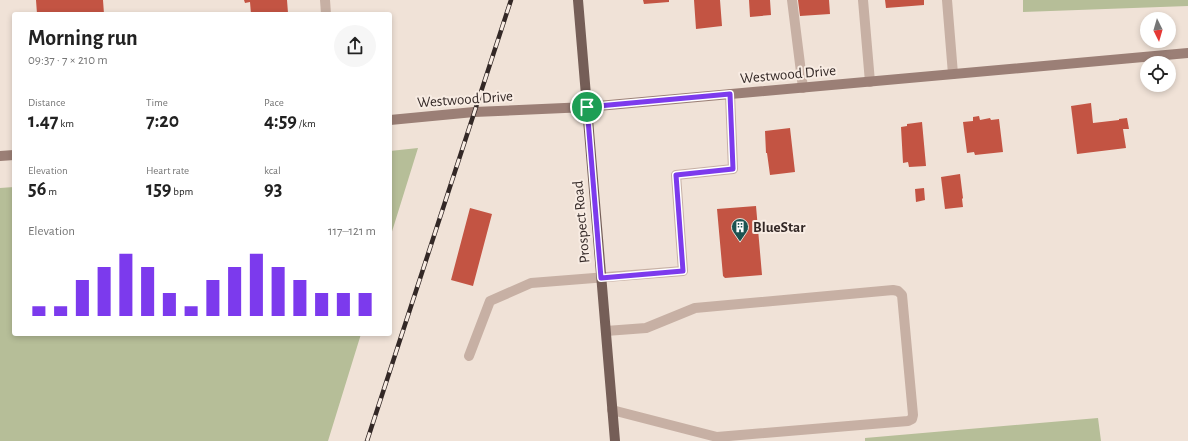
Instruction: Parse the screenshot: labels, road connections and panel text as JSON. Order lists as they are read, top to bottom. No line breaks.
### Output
{"streets":{"main road":["Prospect Road"],"street":["Westwood Drive"]},"crossings":[["Westwood Drive","Prospect Road"]],"places":{"building":["BlueStar"]},"north":"bottom","page":{"heading":["Morning run","09:37 · 7 × 210 m"],"stats":[["Distance","1.47 km"],["Time","7:20"],["Pace","4:59 /km"],["Elevation","56 m"],["Heart rate","159 bpm"],["kcal","93"]],"chart":["Elevation","117–121 m"]}}
